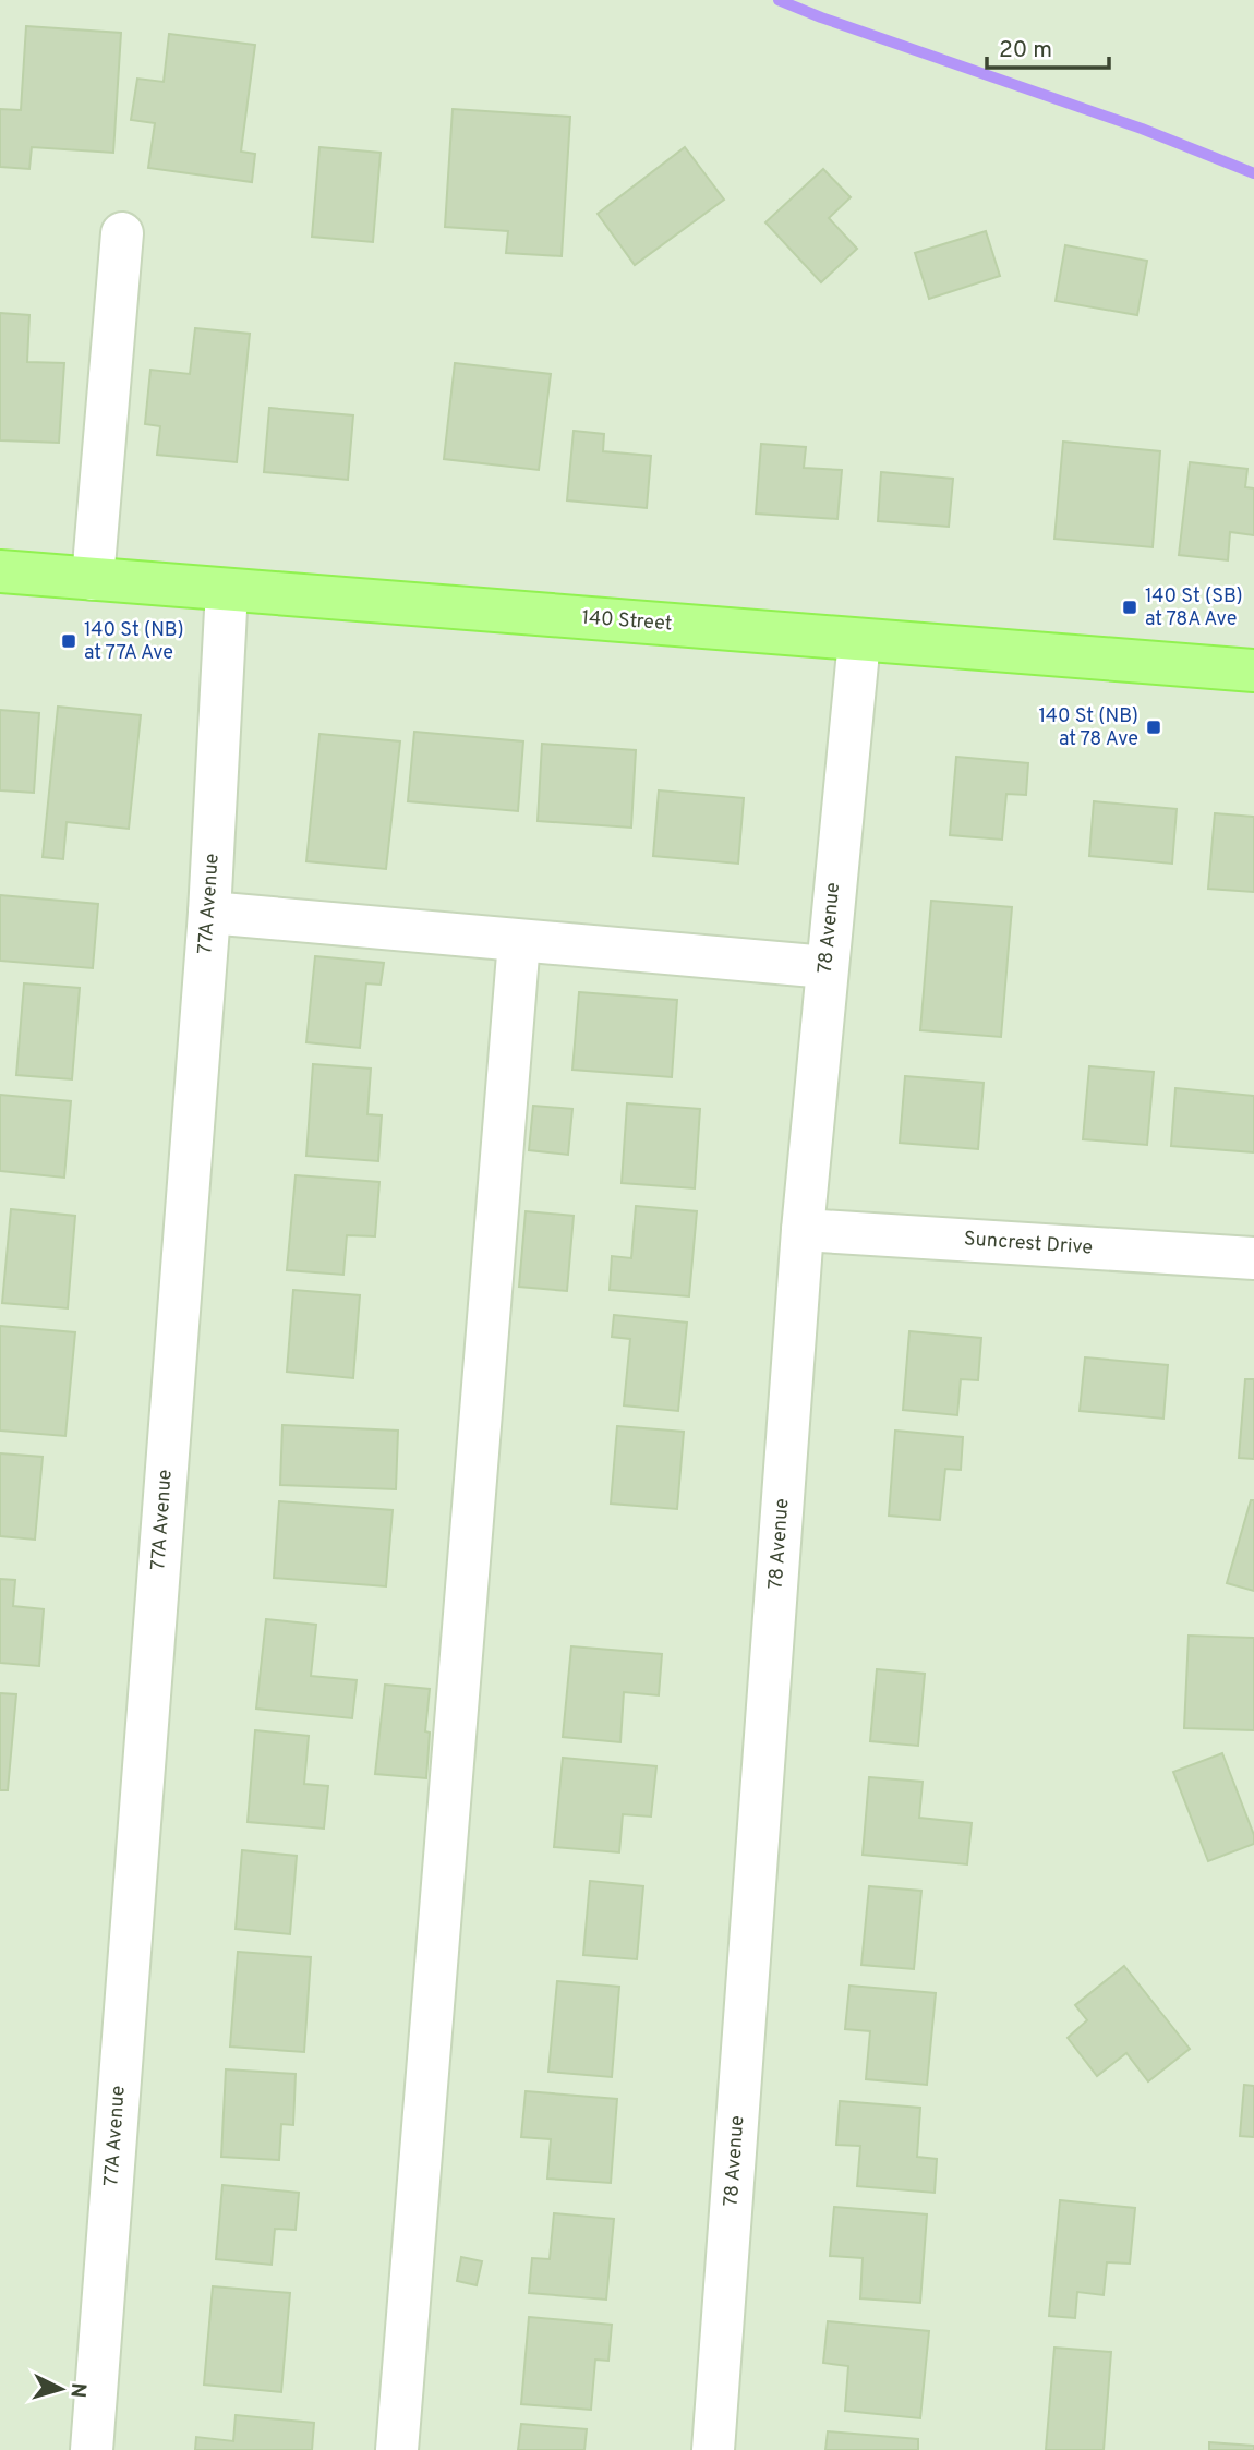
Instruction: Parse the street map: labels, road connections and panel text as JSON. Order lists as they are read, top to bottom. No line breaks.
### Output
{"streets":{"main road":["140 Street"],"street":["77A Avenue","78 Avenue","Suncrest Drive"]},"crossings":[["140 Street","77A Avenue"],["140 Street","78 Avenue"],["78 Avenue","Suncrest Drive"]],"places":{"transit":["140 St (SB) at 78A Ave","140 St (NB) at 77A Ave","140 St (NB) at 78 Ave"]},"scale_bar":"20 m","north":"right"}
